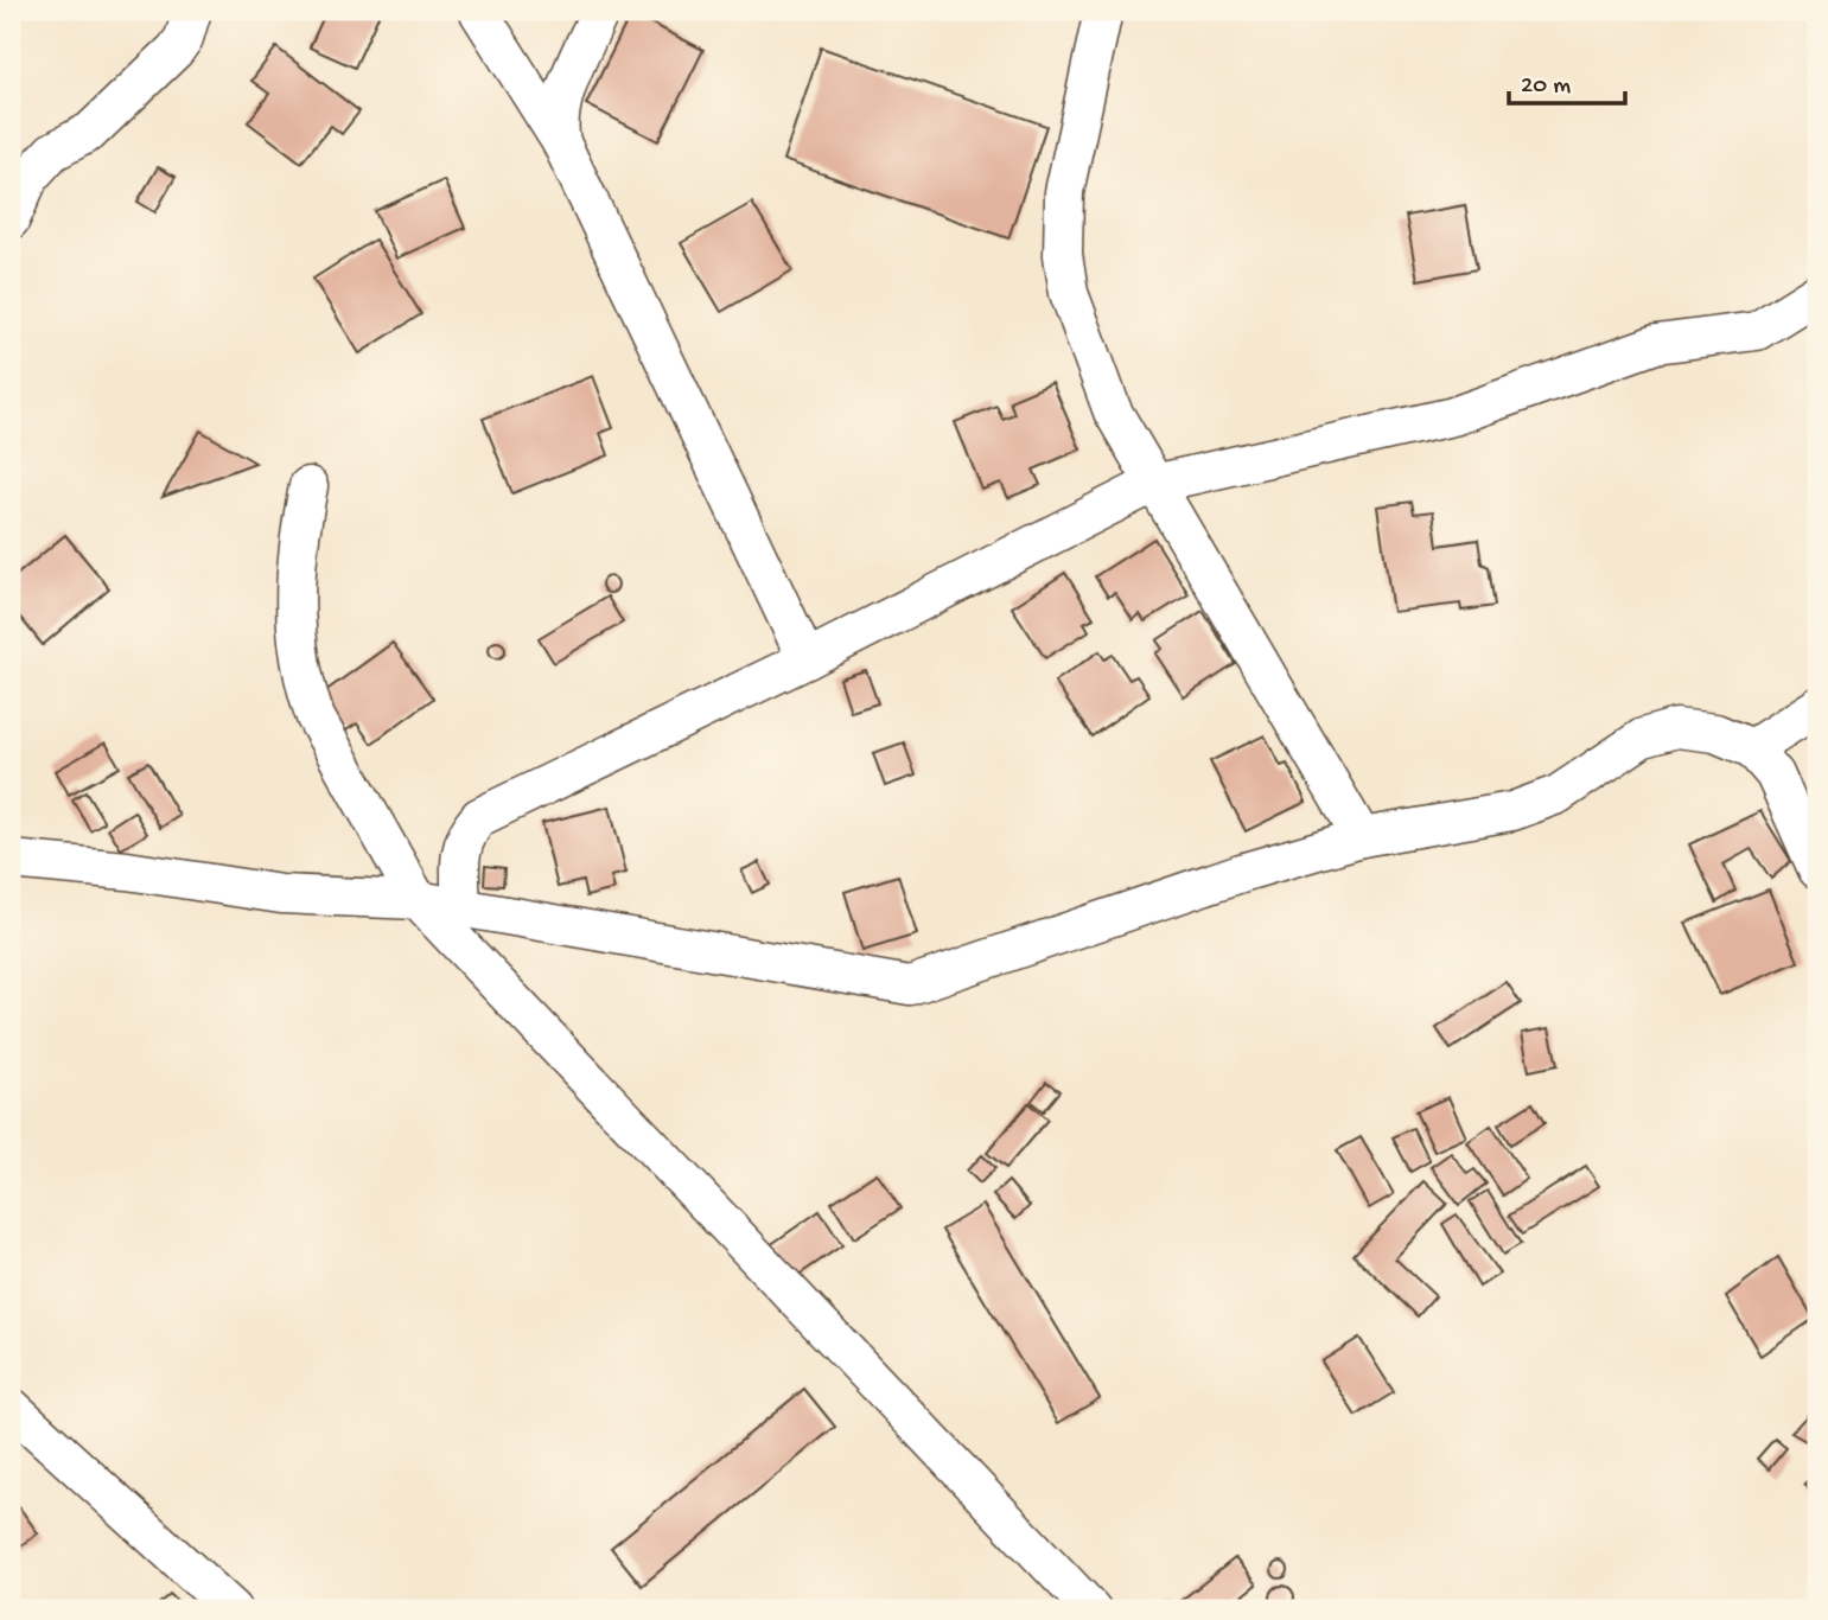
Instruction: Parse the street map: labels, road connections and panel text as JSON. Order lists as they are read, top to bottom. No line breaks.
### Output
{"scale_bar":"20 m"}
